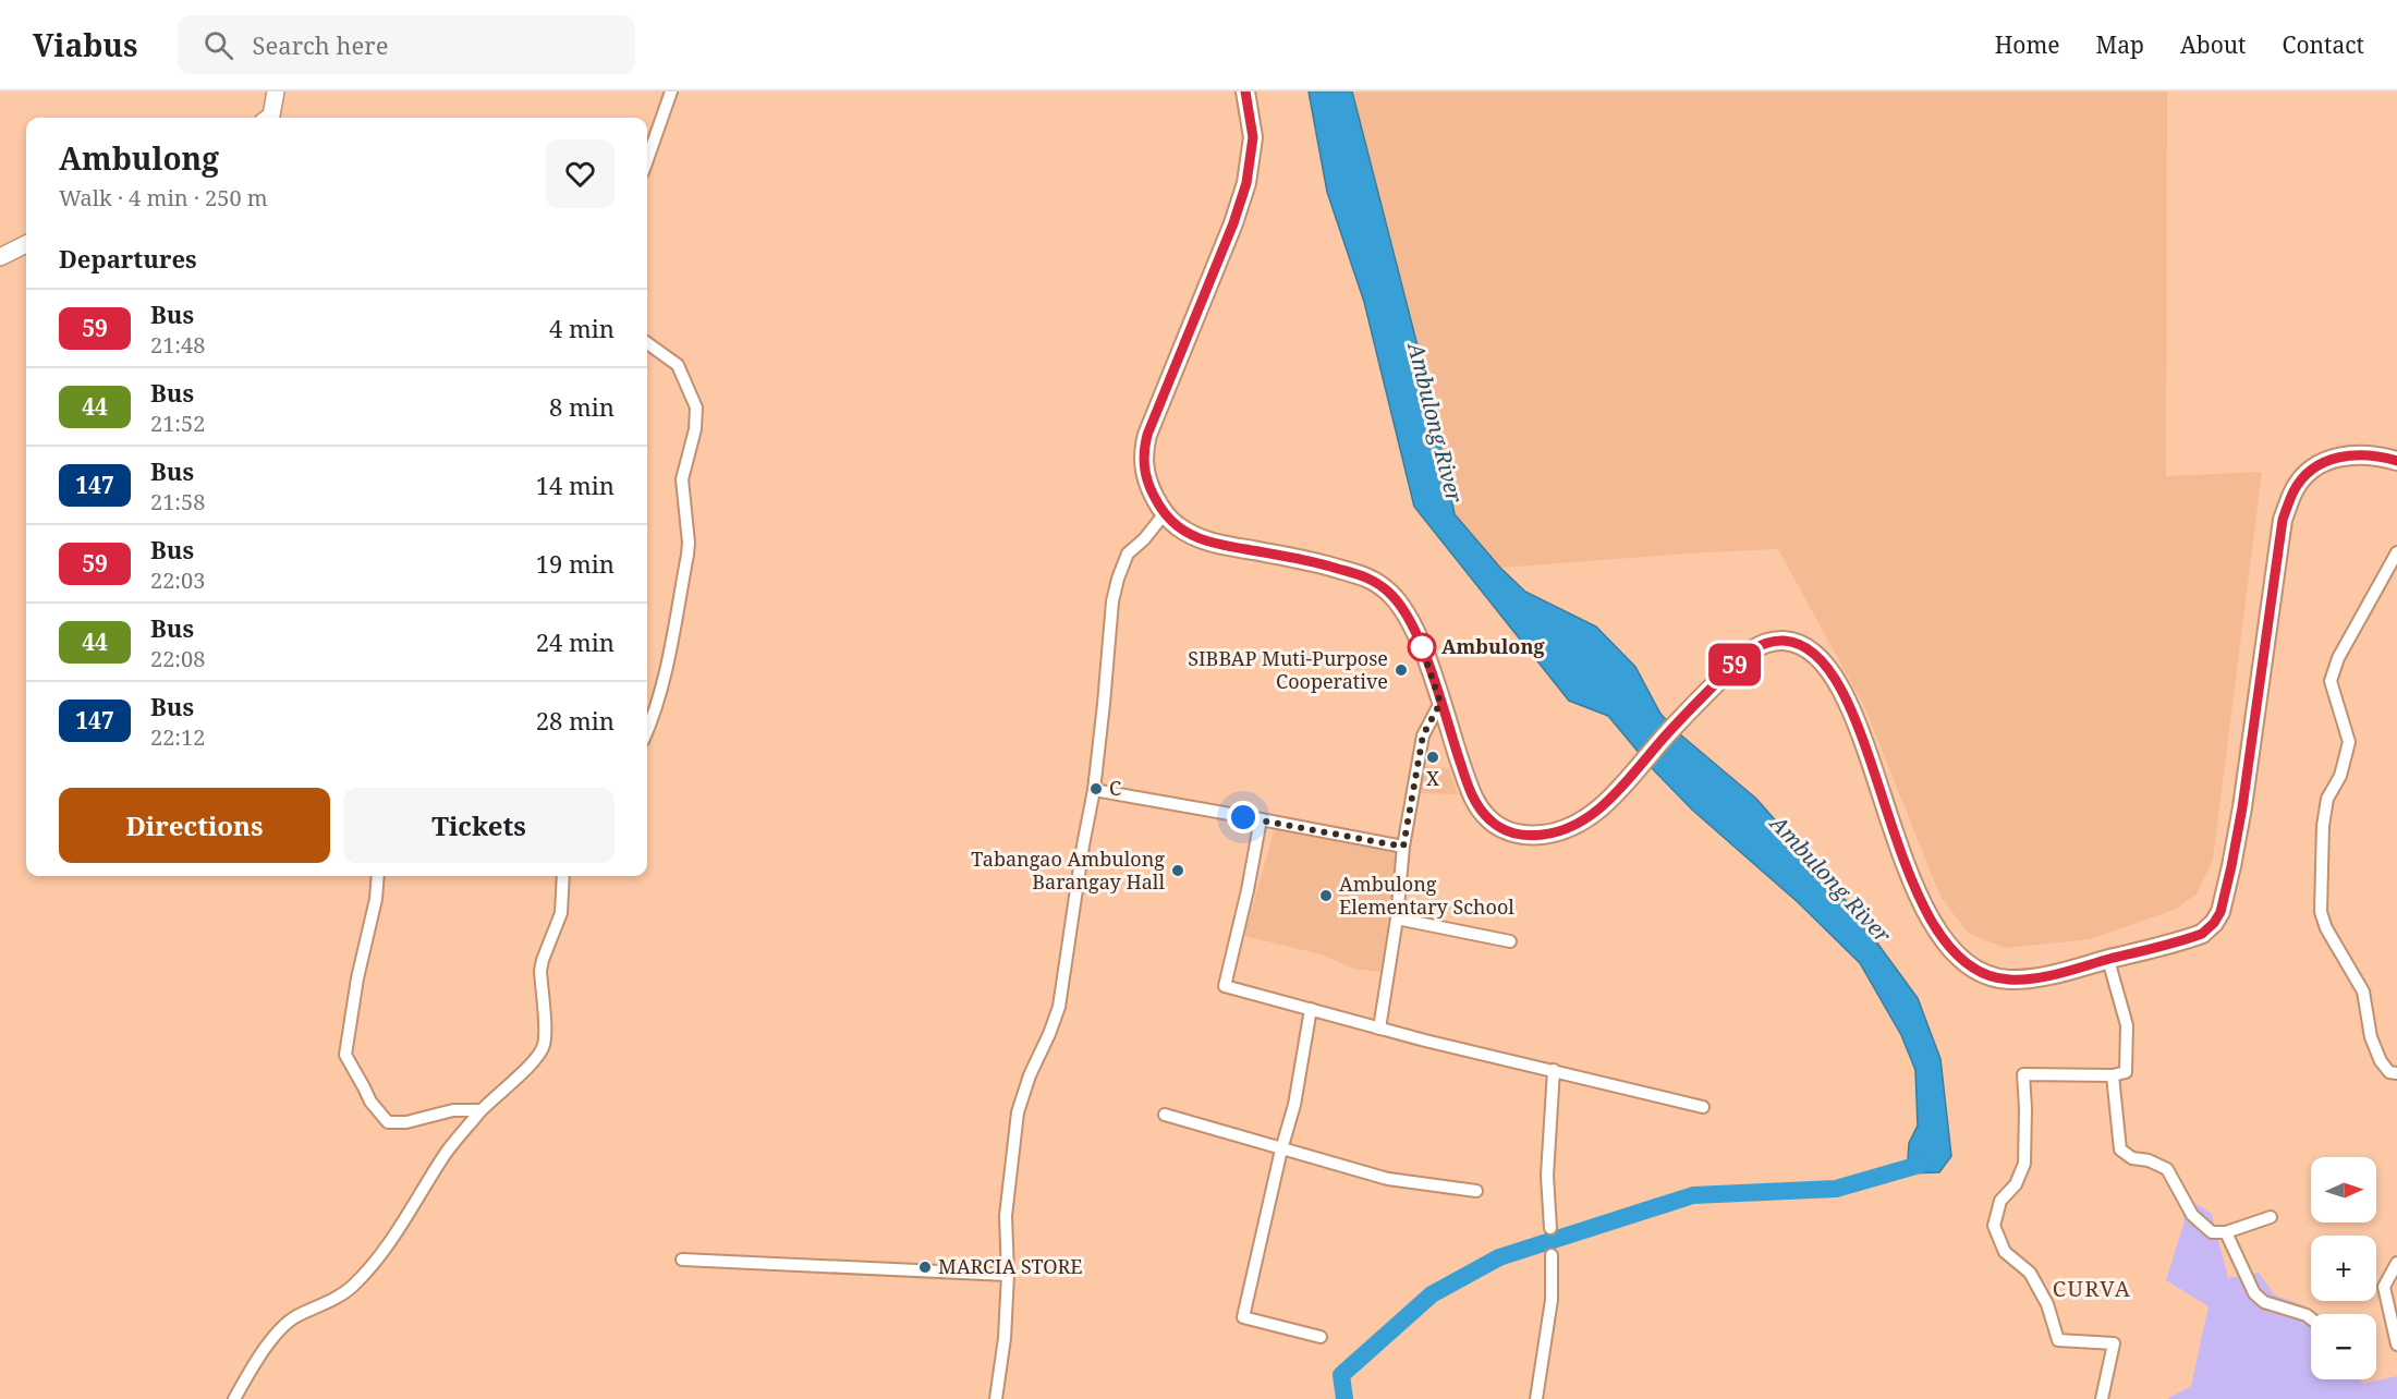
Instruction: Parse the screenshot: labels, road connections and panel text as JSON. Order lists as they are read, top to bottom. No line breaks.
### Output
{"districts":["CURVA"],"water":["Ambulong River"],"places":["Ambulong","SIBBAP Muti-Purpose Cooperative","X","C","Tabangao Ambulong Barangay Hall","Ambulong Elementary School","MARCIA STORE"],"lines":["bus line 59"],"north":"right","page":{"header":"Viabus","search":"Search here","nav":["Home","Map","About","Contact"],"on_map":"59","heading":[["Ambulong","Walk · 4 min · 250 m"],"Departures"],"list":[{"mark":"59","name":"Bus","note":"21:48","value":"4 min"},{"mark":"44","name":"Bus","note":"21:52","value":"8 min"},{"mark":"147","name":"Bus","note":"21:58","value":"14 min"},{"mark":"59","name":"Bus","note":"22:03","value":"19 min"},{"mark":"44","name":"Bus","note":"22:08","value":"24 min"},{"mark":"147","name":"Bus","note":"22:12","value":"28 min"}],"buttons":["Directions","Tickets"],"map_buttons":["+","−"]}}
